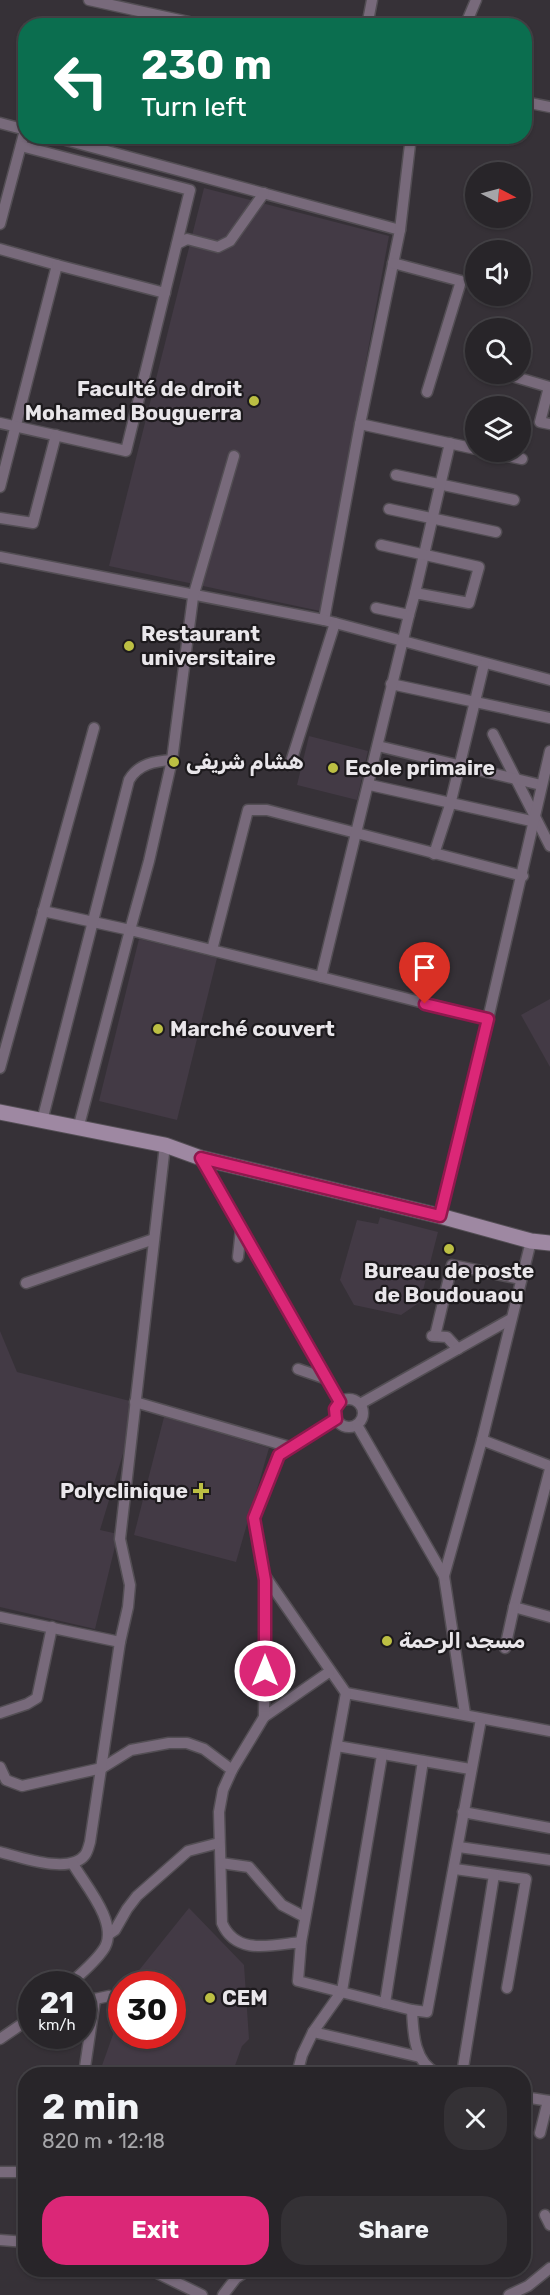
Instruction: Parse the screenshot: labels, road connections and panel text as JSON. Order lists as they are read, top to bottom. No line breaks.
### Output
{"places":{"other":["Faculté de droit Mohamed Bouguerra","Restaurant universitaire","هشام شريفى","Ecole primaire","Marché couvert","Bureau de poste de Boudouaou","مسجد الرحمة","CEM"],"health":["Polyclinique"]},"north":"right","page":{"turn":["230 m","Turn left"],"speed":"21 km/h","limit":"30","heading":["2 min","820 m · 12:18"],"buttons":["Exit","Share"]}}
